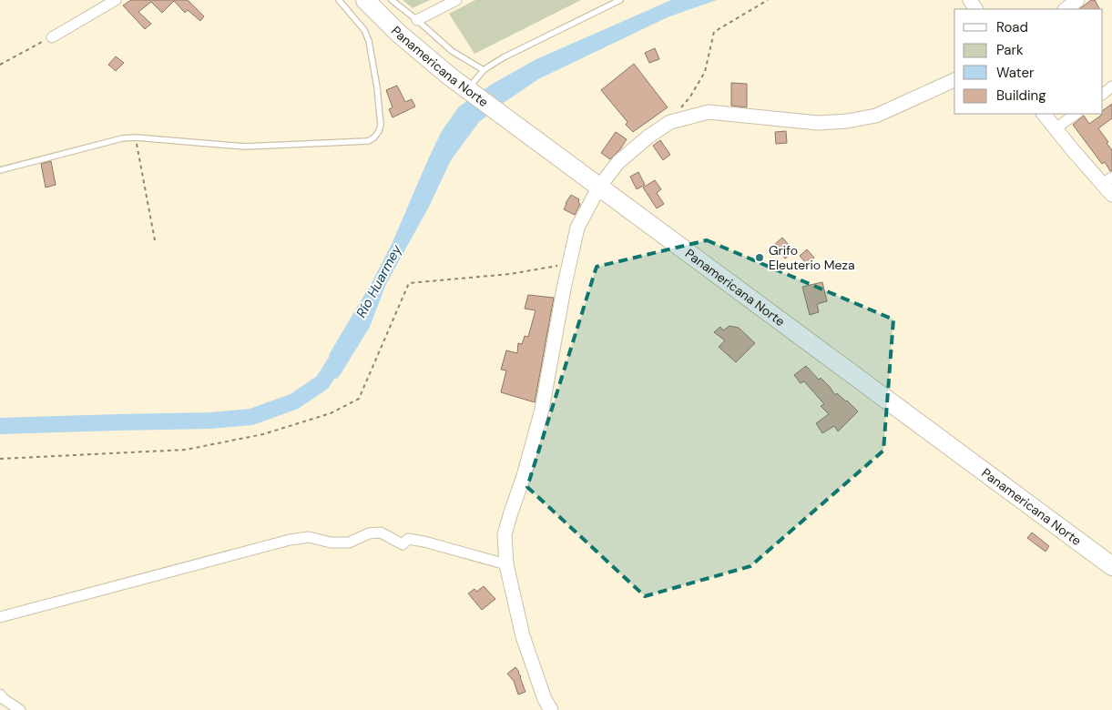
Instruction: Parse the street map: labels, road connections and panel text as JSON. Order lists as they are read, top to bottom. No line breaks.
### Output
{"streets":{"highway":["Panamericana Norte"]},"water":["Río Huarmey"],"places":["Grifo Eleuterio Meza"],"legend":["Road","Park","Water","Building"]}
